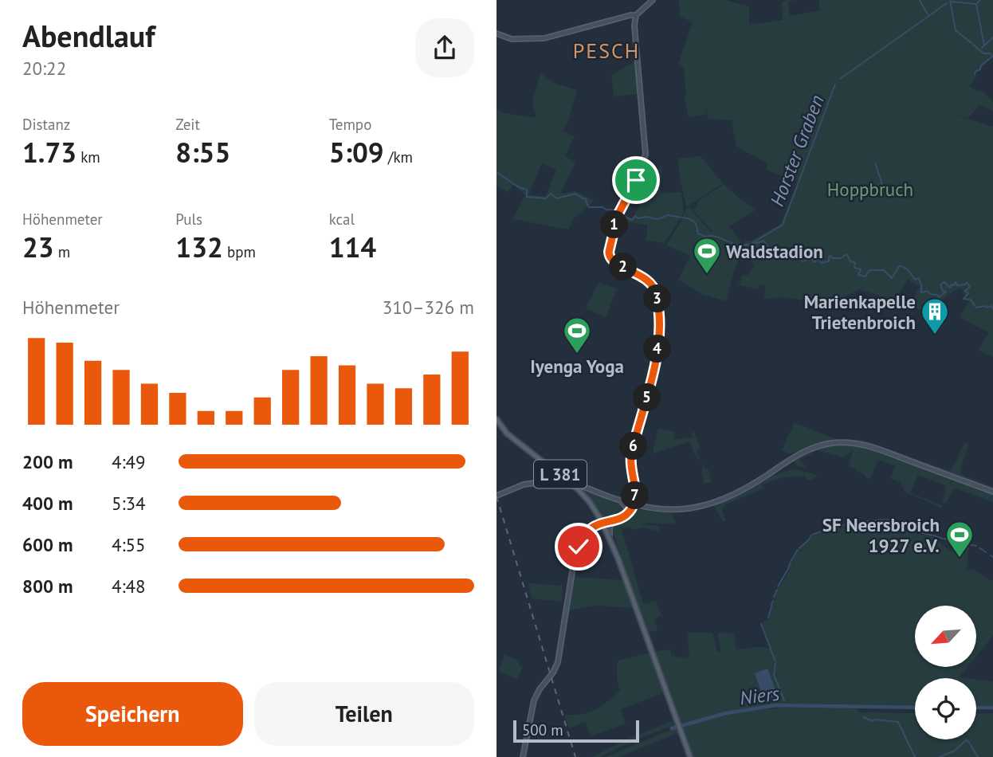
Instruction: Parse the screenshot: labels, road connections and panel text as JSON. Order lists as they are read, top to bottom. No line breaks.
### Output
{"streets":{"main road":["L 381"]},"districts":["PESCH"],"water":["Horster Graben","Niers"],"parks":["Hoppbruch"],"places":{"sports":["Waldstadion","Iyenga Yoga","SF Neersbroich 1927 e.V."],"building":["Marienkapelle Trietenbroich"]},"scale_bar":"500 m","north":"bottom left","page":{"heading":["Abendlauf","20:22"],"stats":[["Distanz","1.73 km"],["Zeit","8:55"],["Tempo","5:09 /km"],["Höhenmeter","23 m"],["Puls","132 bpm"],["kcal","114"]],"pins":["1","2","3","4","5","6","7"],"chart":["Höhenmeter","310–326 m"],"list":[{"name":"200 m","note":"4:49"},{"name":"400 m","note":"5:34"},{"name":"600 m","note":"4:55"},{"name":"800 m","note":"4:48"}],"buttons":["Speichern","Teilen"],"scale":"500 m"}}
